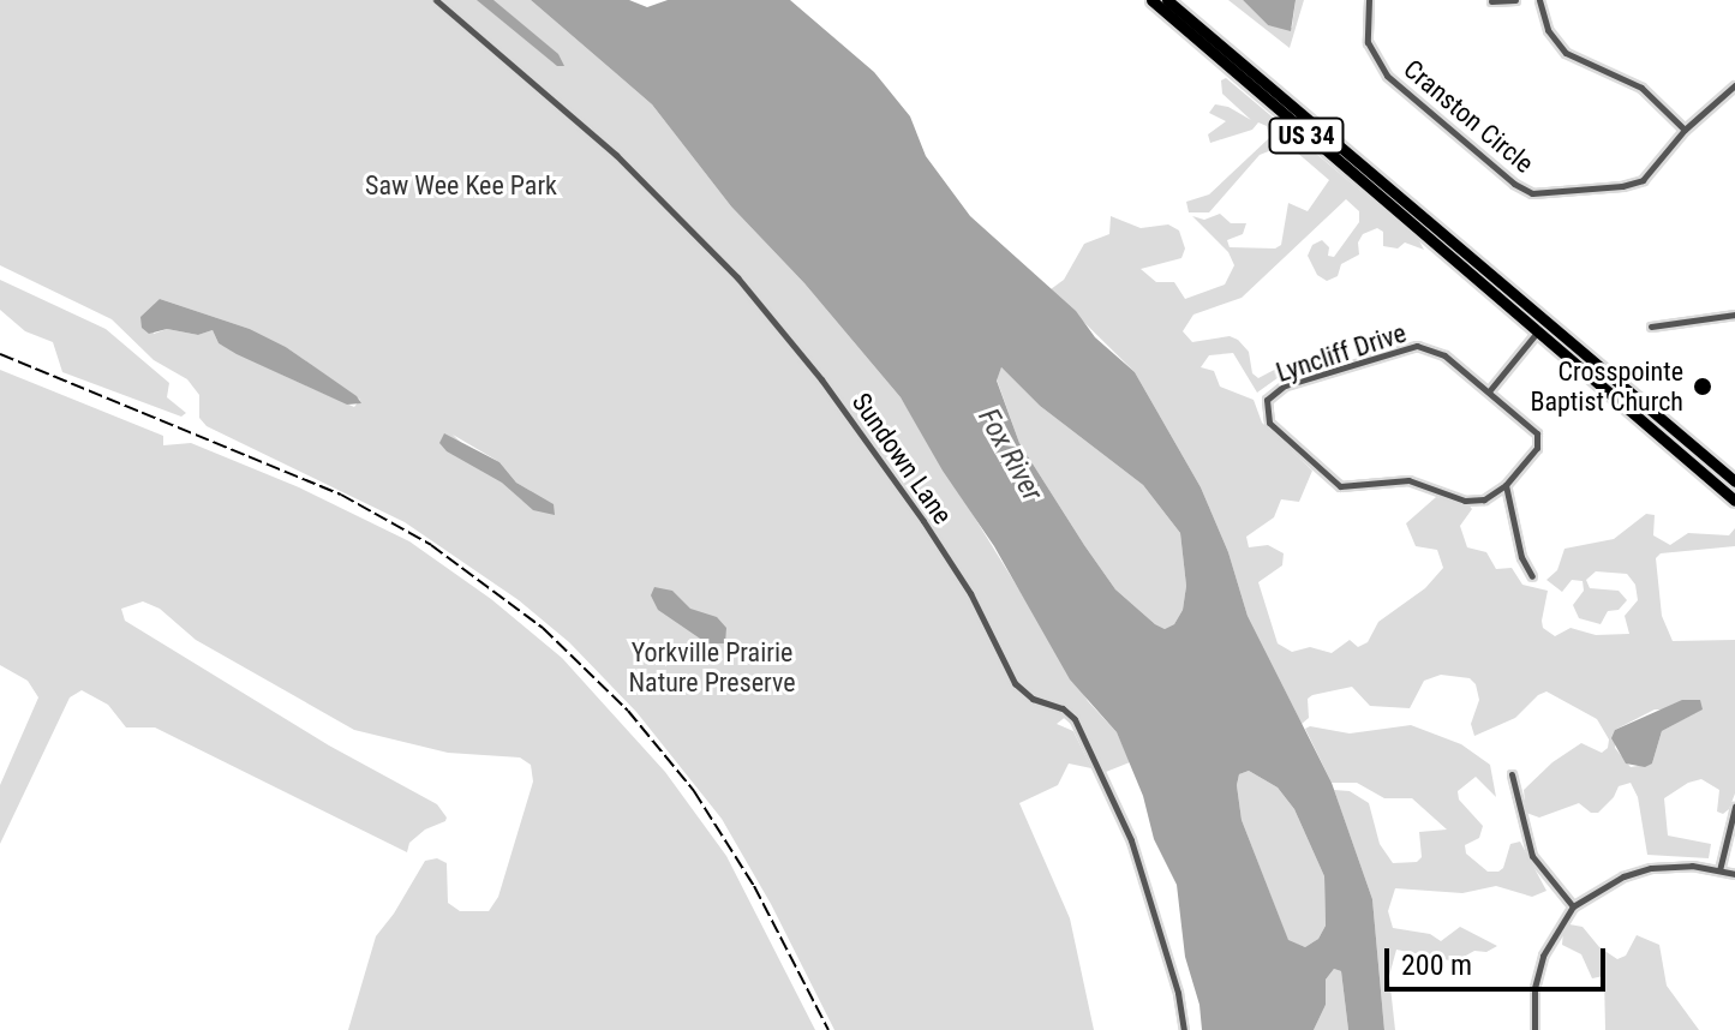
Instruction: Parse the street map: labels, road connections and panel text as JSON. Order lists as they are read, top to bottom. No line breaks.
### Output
{"streets":{"main road":["US 34"],"street":["Cranston Circle","Lyncliff Drive","Sundown Lane"]},"water":["Fox River"],"parks":["Saw Wee Kee Park","Yorkville Prairie Nature Preserve"],"places":["Crosspointe Baptist Church"],"scale_bar":"200 m"}
